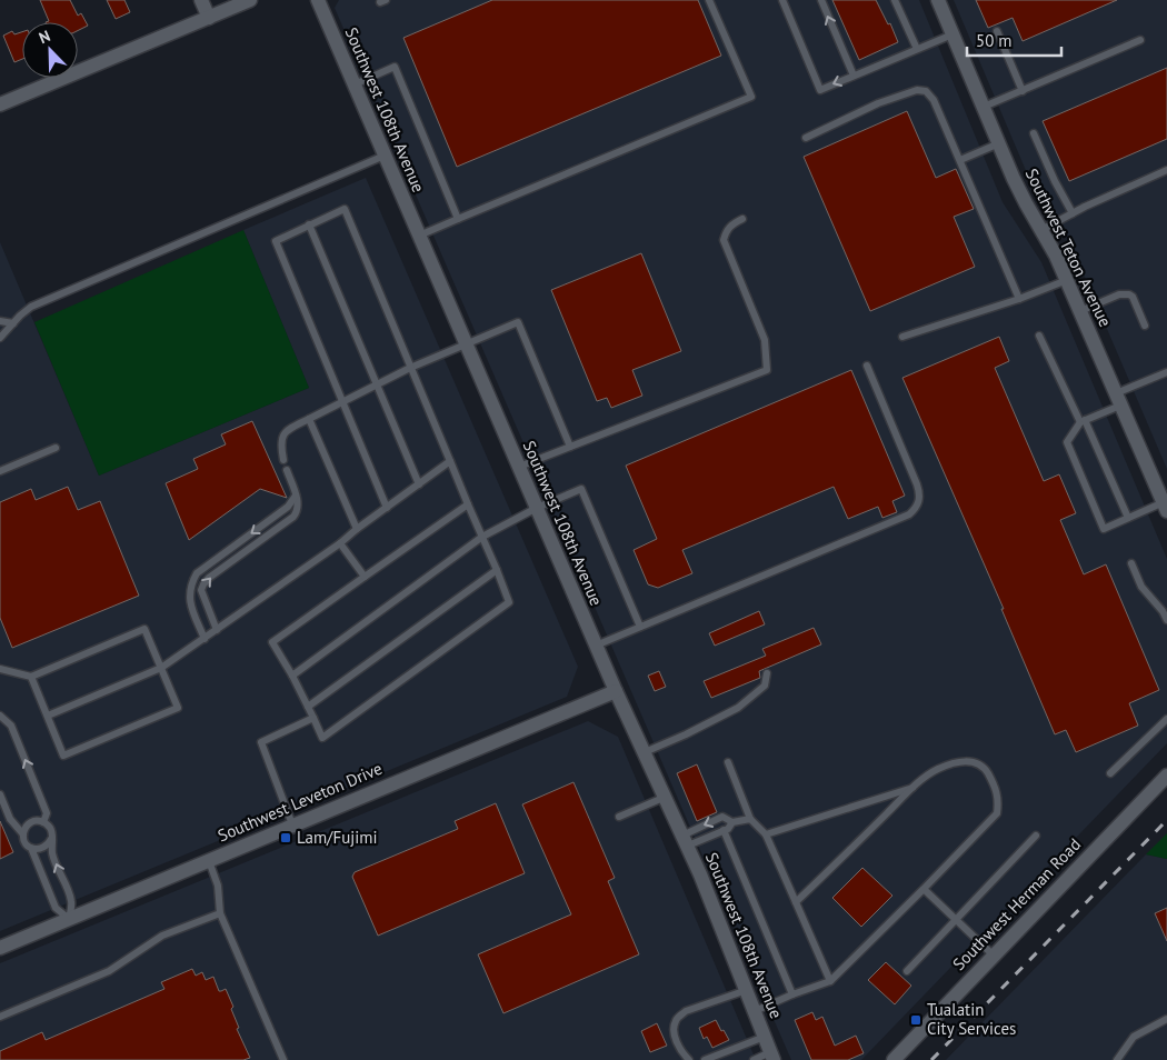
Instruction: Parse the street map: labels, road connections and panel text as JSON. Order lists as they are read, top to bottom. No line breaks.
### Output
{"streets":{"street":["Southwest 108th Avenue","Southwest Teton Avenue","Southwest Leveton Drive","Southwest Herman Road"]},"crossings":[["Southwest 108th Avenue","Southwest Leveton Drive"]],"places":{"transit":["Lam/Fujimi","Tualatin City Services"]},"scale_bar":"50 m","north":"top left"}
